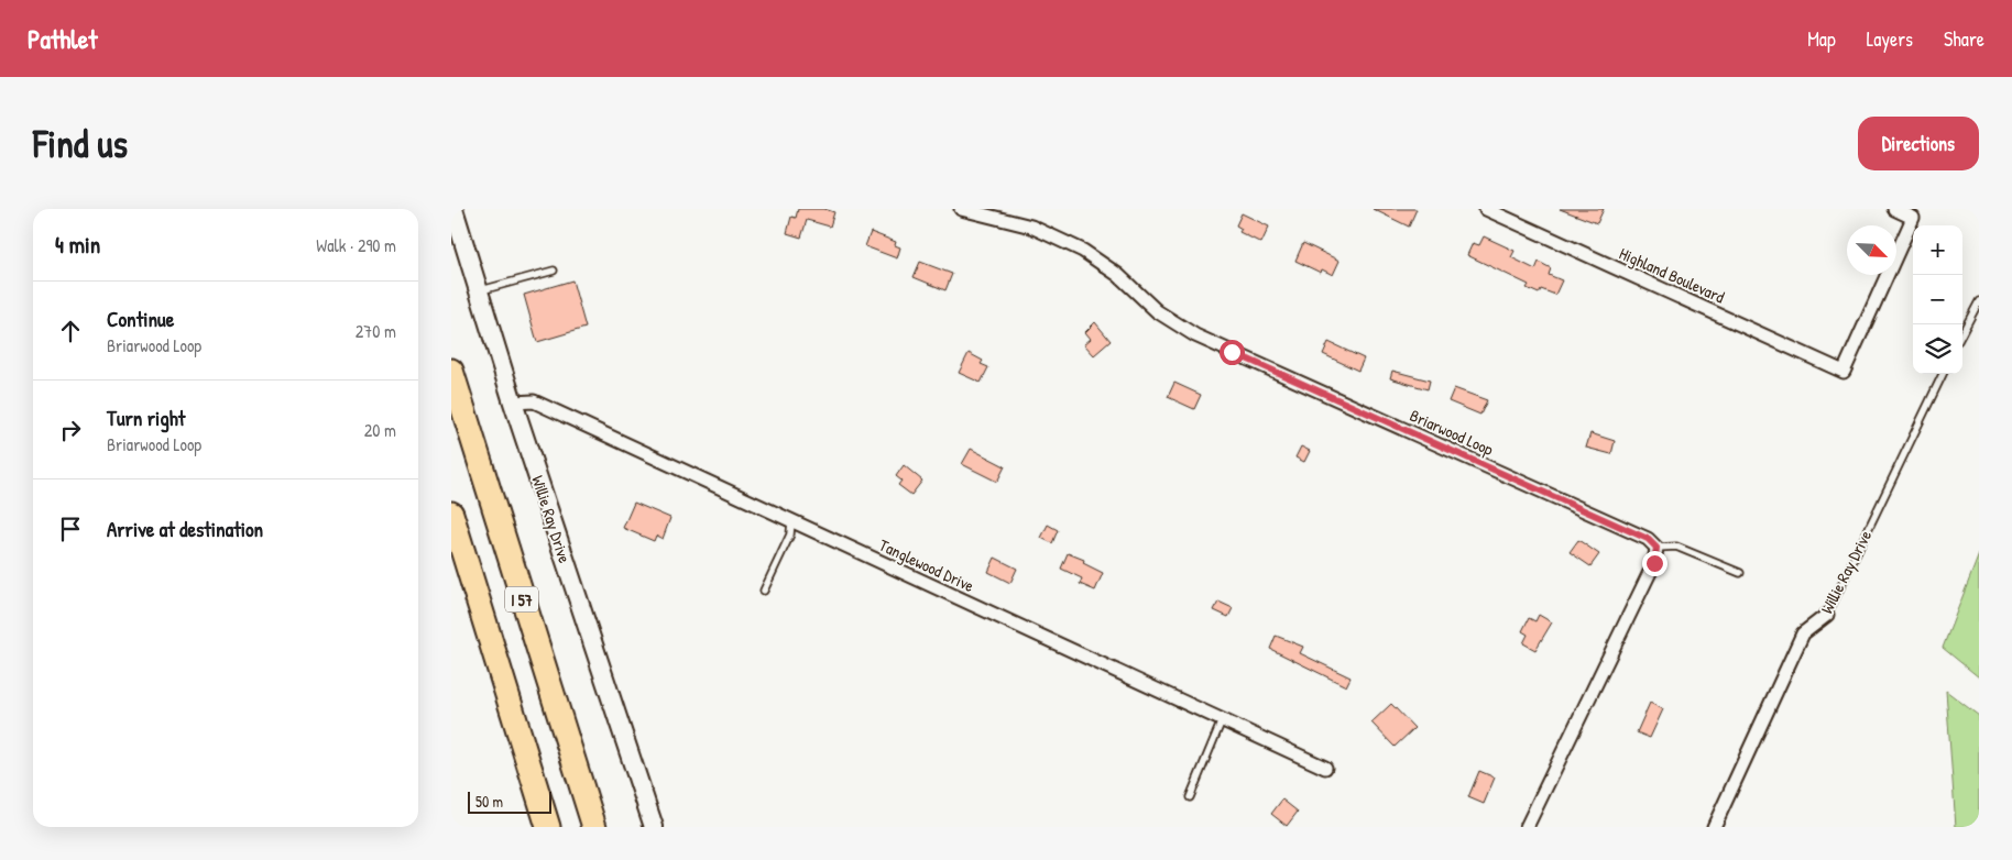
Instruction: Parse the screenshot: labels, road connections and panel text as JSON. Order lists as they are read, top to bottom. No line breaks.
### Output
{"streets":{"highway":["I 57"],"street":["Highland Boulevard","Briarwood Loop","Willie Ray Drive","Tanglewood Drive"]},"crossings":[["Willie Ray Drive","Tanglewood Drive"]],"scale_bar":"50 m","north":"bottom right","page":{"header":"Pathlet","nav":["Map","Layers","Share"],"buttons":"Directions","title":"Find us","heading":["4 min","Walk · 290 m"],"map_buttons":["+","−"],"list":[["Continue","Briarwood Loop","270 m"],["Turn right","Briarwood Loop","20 m"],"Arrive at destination"],"scale":"50 m"}}
